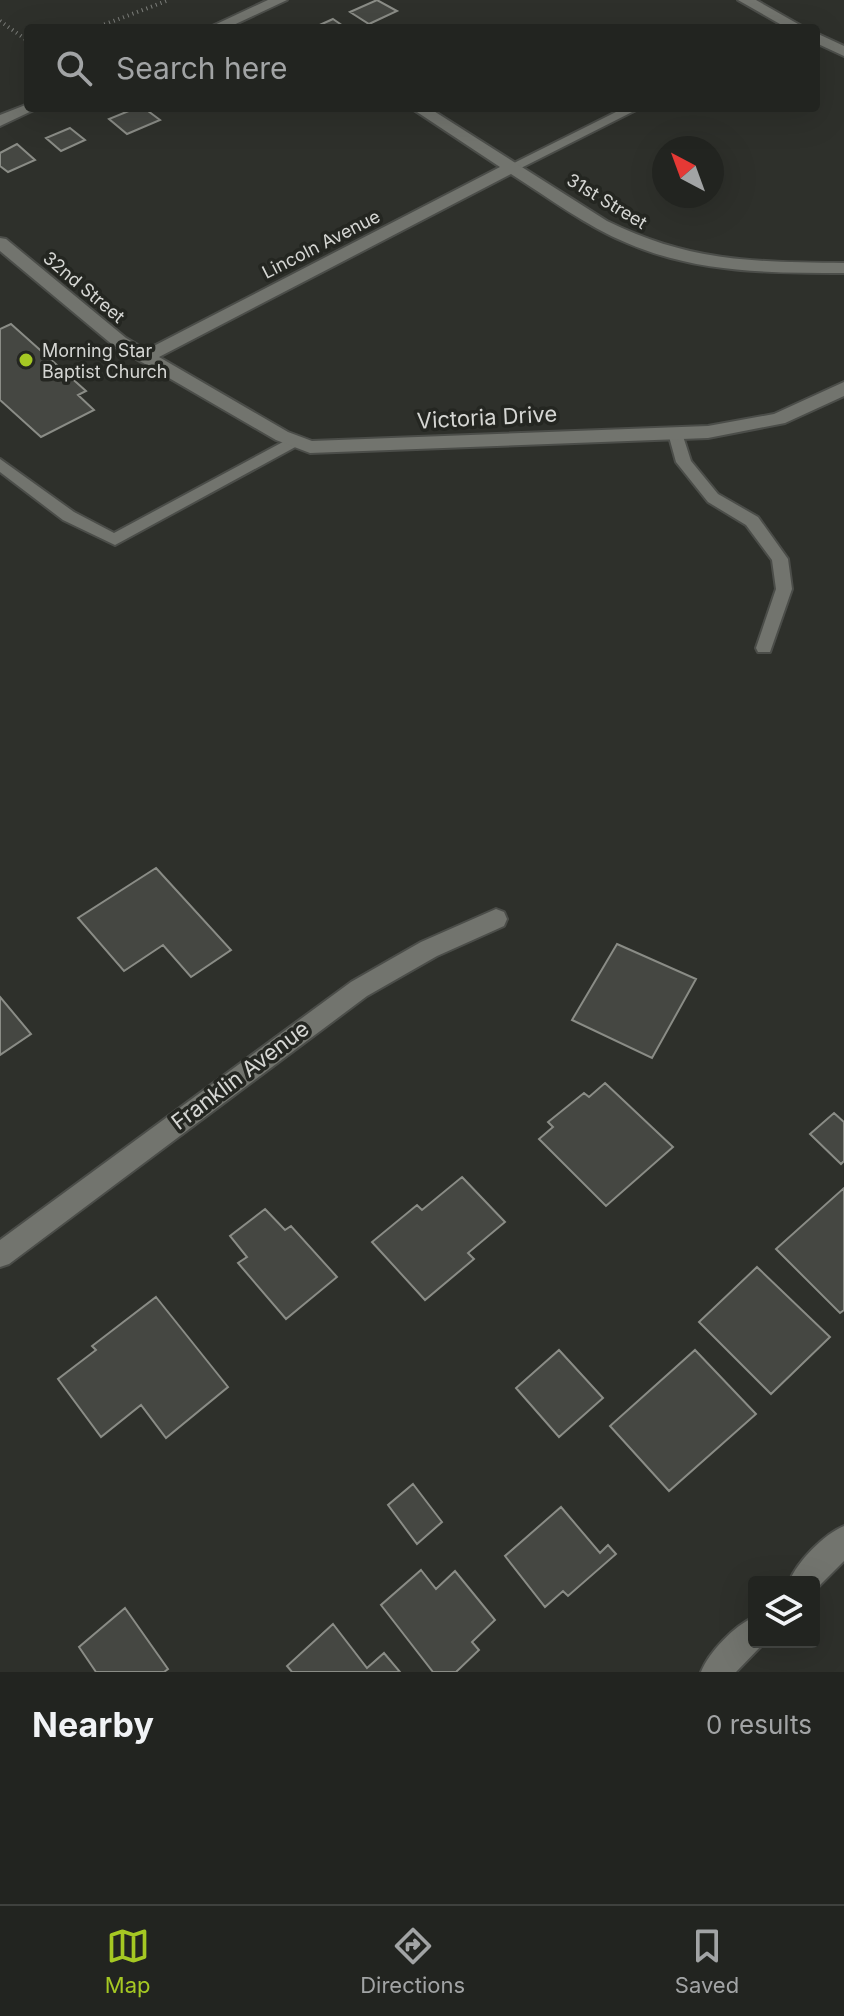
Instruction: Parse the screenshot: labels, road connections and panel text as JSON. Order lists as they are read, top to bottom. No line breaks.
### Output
{"streets":{"street":["31st Street","Lincoln Avenue","32nd Street","Victoria Drive","Franklin Avenue"]},"crossings":[["31st Street","Lincoln Avenue"],["Lincoln Avenue","32nd Street"],["Lincoln Avenue","Victoria Drive"],["32nd Street","Victoria Drive"]],"places":["Morning Star Baptist Church"],"north":"top left","page":{"search":"Search here","heading":["Nearby","0 results"],"nav":["Map","Directions","Saved"]}}
